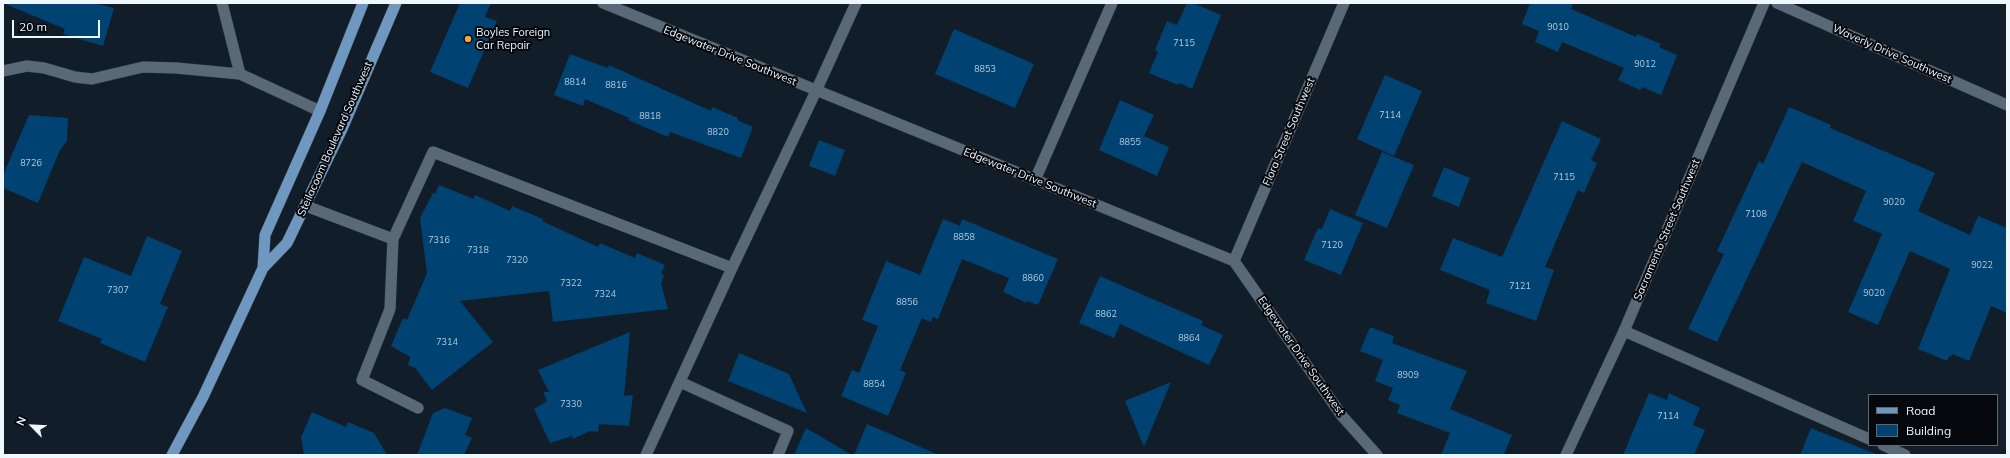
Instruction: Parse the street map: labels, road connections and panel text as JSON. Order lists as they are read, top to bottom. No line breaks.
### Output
{"streets":{"main road":["Steilacoom Boulevard Southwest"],"street":["Waverly Drive Southwest","Edgewater Drive Southwest","Flora Street Southwest","Sacramento Street Southwest"]},"crossings":[["Edgewater Drive Southwest","Flora Street Southwest"]],"places":["Boyles Foreign Car Repair"],"house_numbers":["9010","7115","9012","8853","8814","8816","7114","8818","8820","8855","8726","7115","9020","7108","8858","7316","7120","7318","7320","9022","8860","7322","7121","7307","9020","7324","8856","8862","8864","7314","8909","8854","7330","7114"],"legend":["Road","Building"],"scale_bar":"20 m","north":"top left"}
